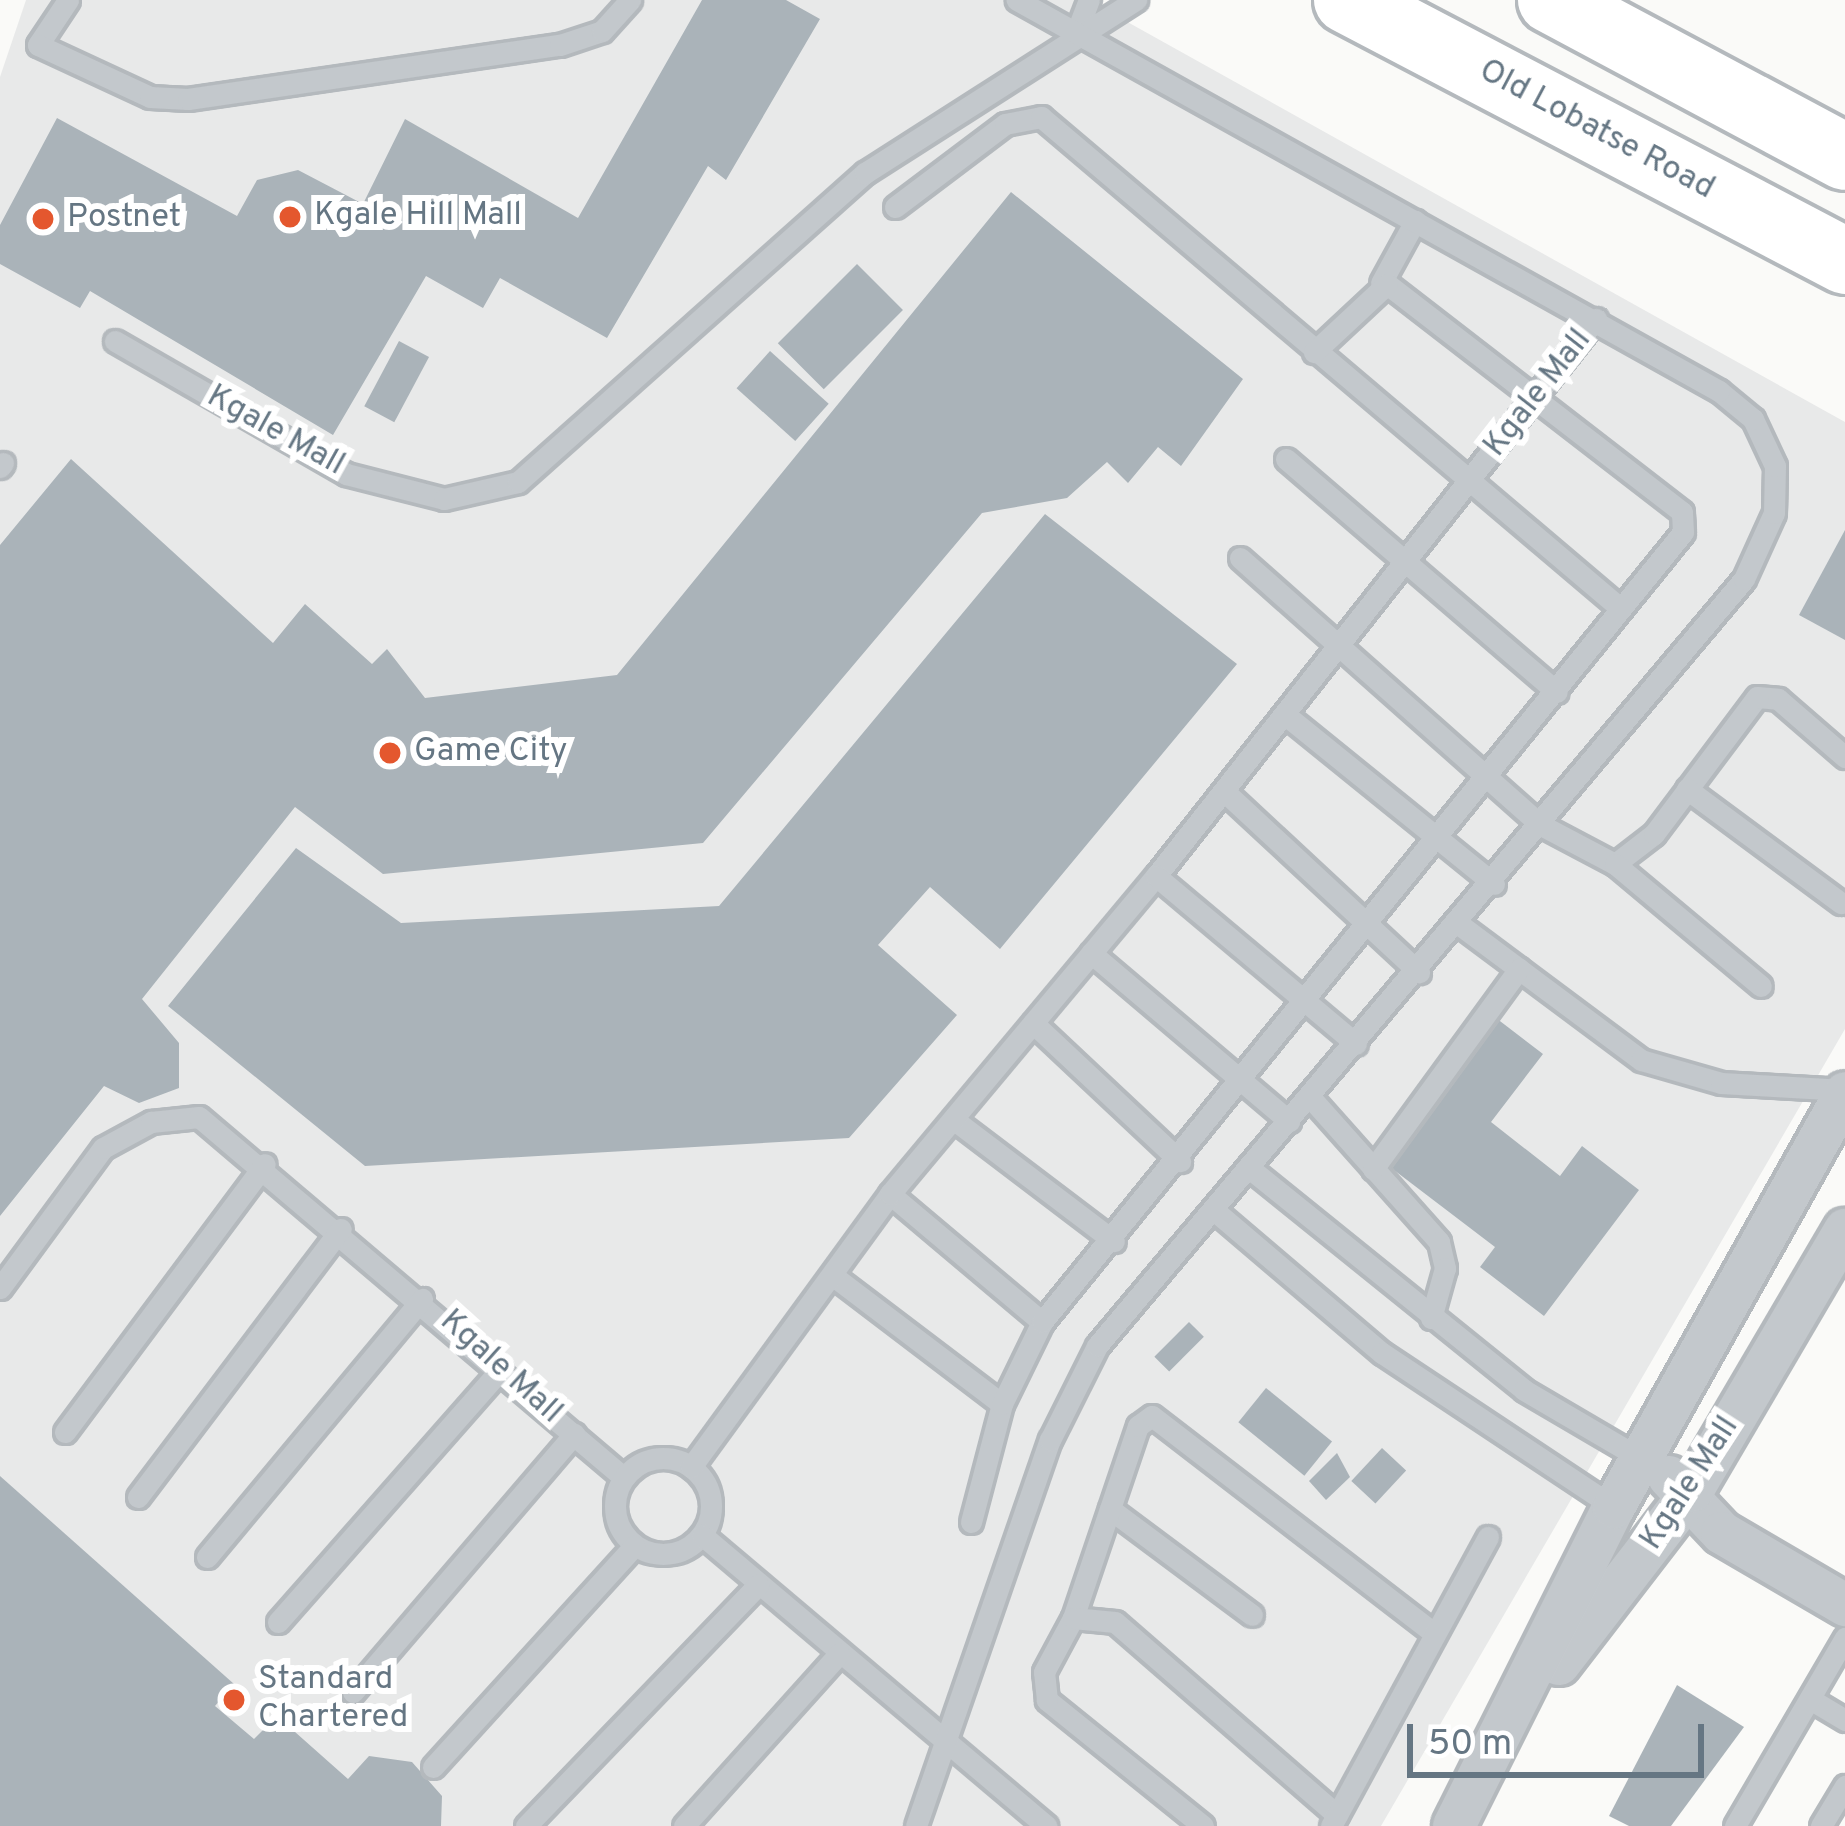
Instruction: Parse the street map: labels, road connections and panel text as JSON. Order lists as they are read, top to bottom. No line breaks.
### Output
{"streets":{"highway":["Old Lobatse Road"],"street":["Kgale Mall"]},"places":["Kgale Hill Mall","Postnet","Game City","Standard Chartered"],"scale_bar":"50 m"}
